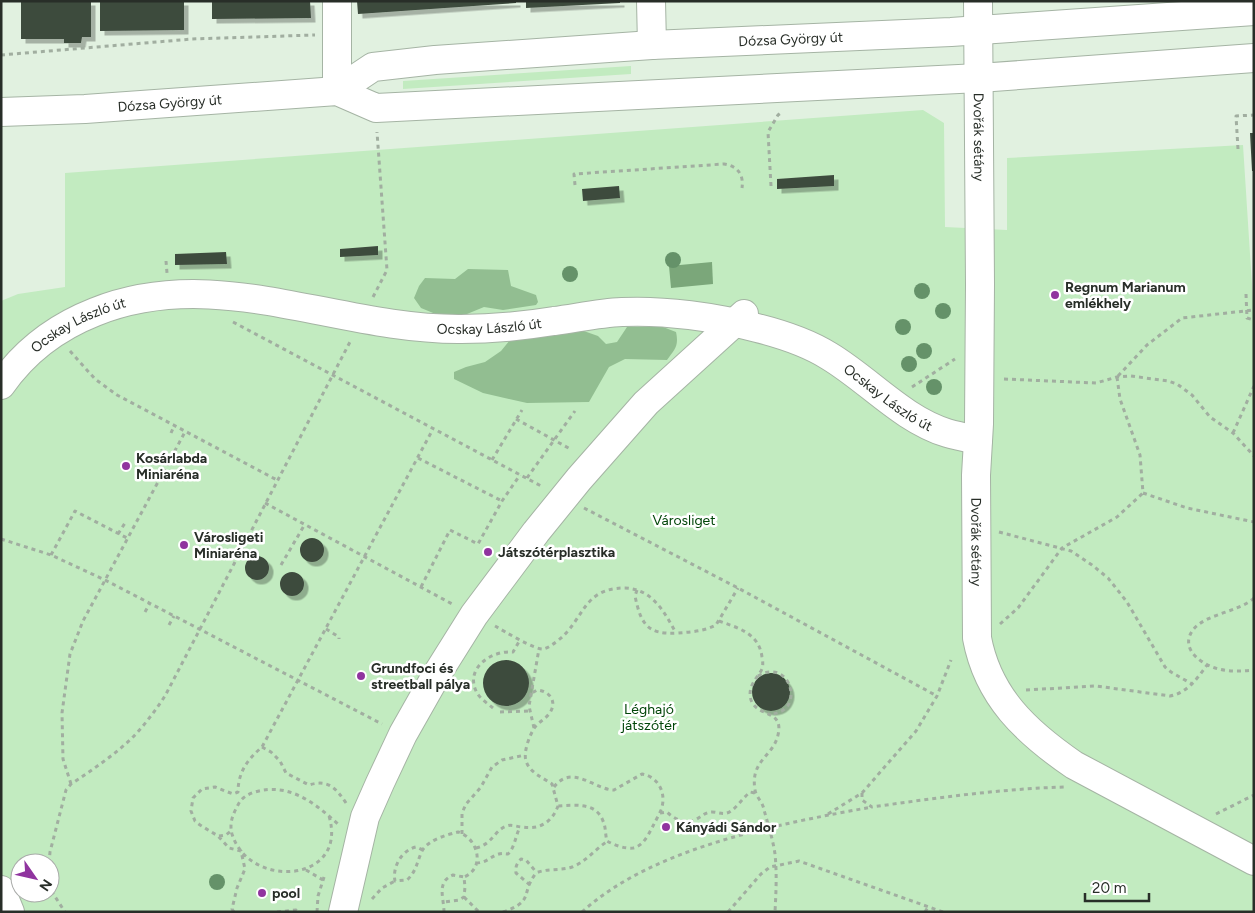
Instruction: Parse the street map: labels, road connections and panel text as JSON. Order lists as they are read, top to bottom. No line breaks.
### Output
{"streets":{"street":["Dózsa György út","Dvořák sétány","Ocskay László út"]},"crossings":[["Dózsa György út","Dvořák sétány"],["Dvořák sétány","Ocskay László út"]],"parks":["Városliget","Léghajó játszótér"],"places":["Regnum Marianum emlékhely","Kosárlabda Miniaréna","Városligeti Miniaréna","Játszótérplasztika","Grundfoci és streetball pálya","Kányádi Sándor","pool"],"scale_bar":"20 m","north":"bottom right"}
